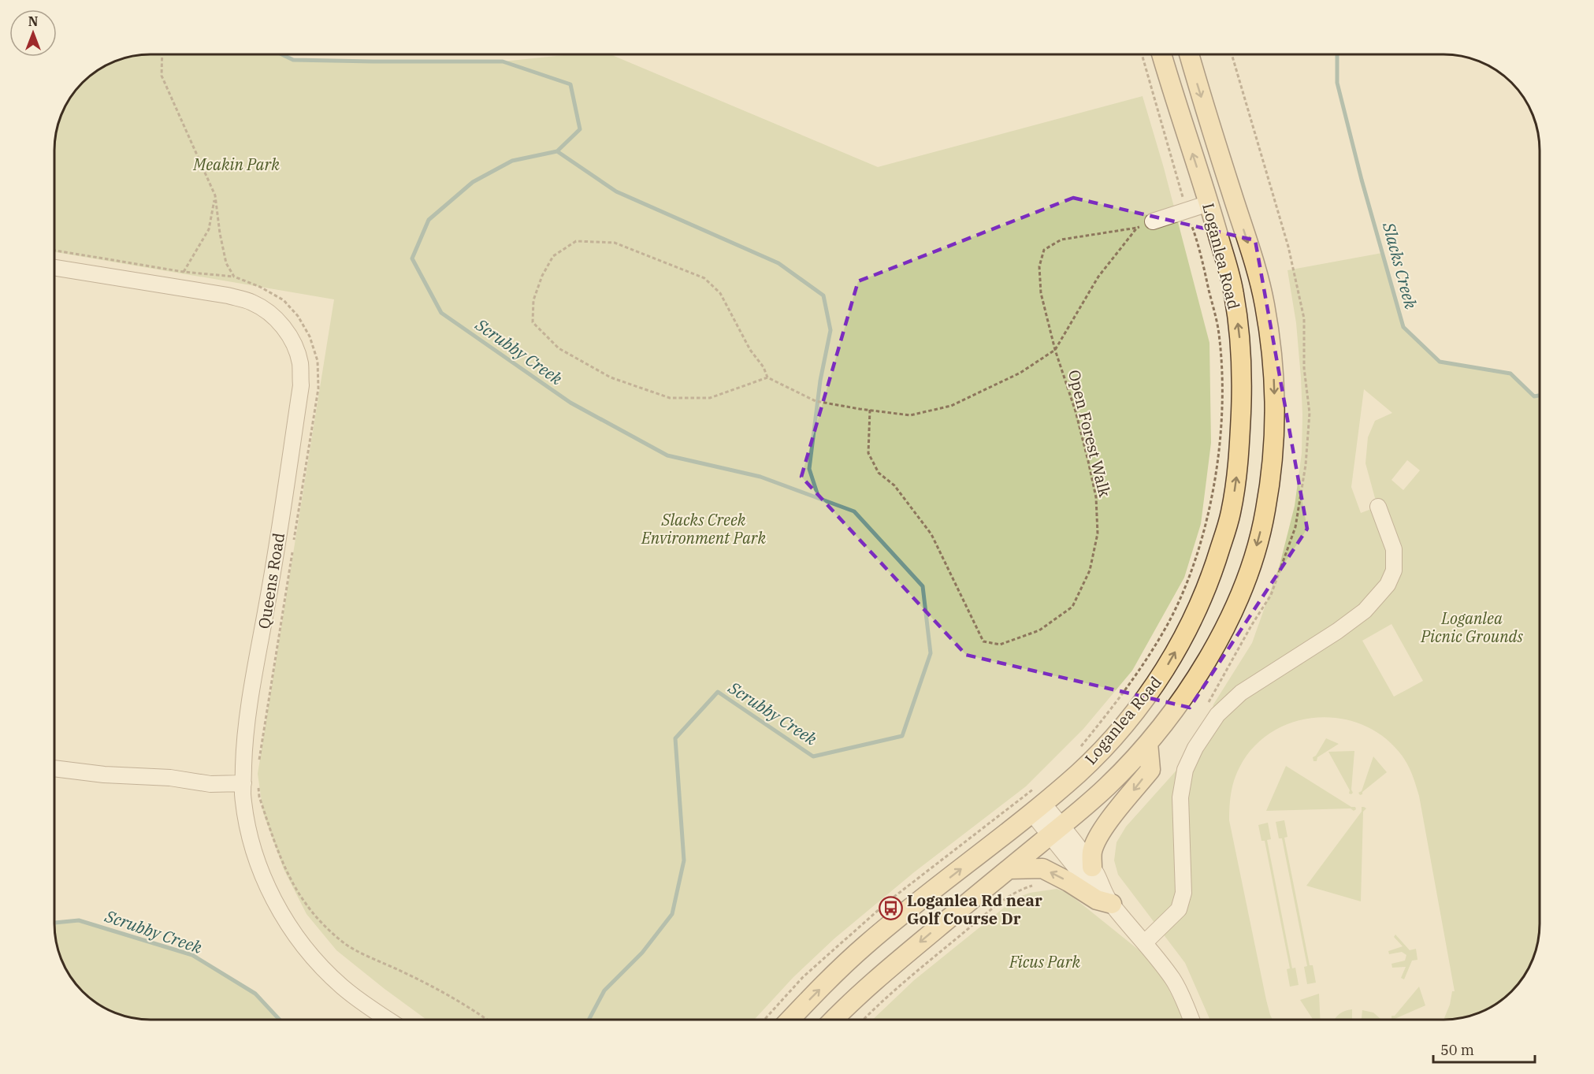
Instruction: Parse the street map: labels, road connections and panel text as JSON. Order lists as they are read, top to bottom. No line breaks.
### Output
{"streets":{"main road":["Loganlea Road"],"street":["Queens Road"],"path":["Open Forest Walk"]},"water":["Slacks Creek","Scrubby Creek"],"parks":["Meakin Park","Slacks Creek Environment Park","Loganlea Picnic Grounds","Ficus Park"],"places":{"bus stop":["Loganlea Rd near Golf Course Dr"]},"scale_bar":"50 m","north":"top"}
